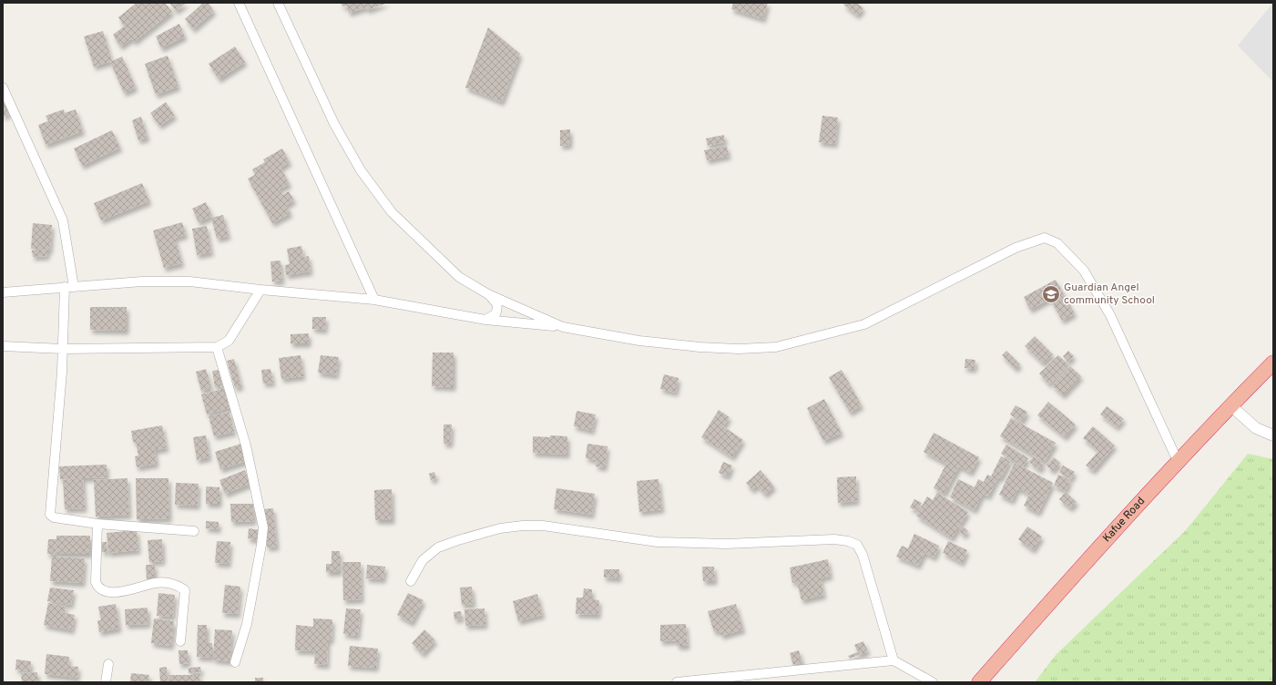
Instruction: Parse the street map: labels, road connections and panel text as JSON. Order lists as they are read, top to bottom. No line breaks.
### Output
{"streets":{"highway":["Kafue Road"]},"places":{"school or university":["Guardian Angel community School"]}}
